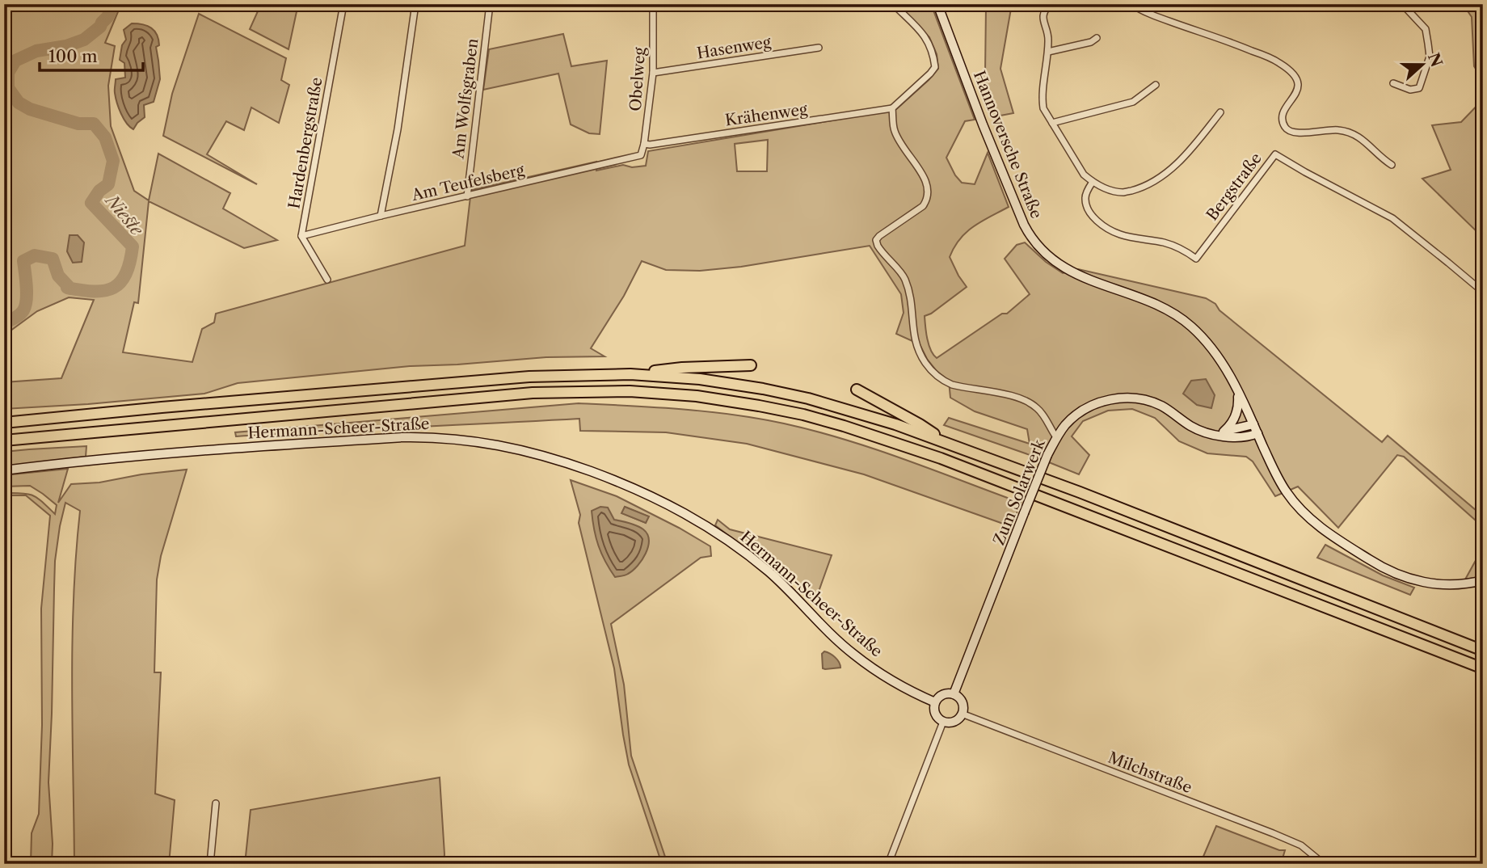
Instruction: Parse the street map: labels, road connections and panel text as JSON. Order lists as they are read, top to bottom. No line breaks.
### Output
{"streets":{"main road":["Hannoversche Straße","Hermann-Scheer-Straße","Zum Solarwerk"],"street":["Hasenweg","Obelweg","Am Wolfsgraben","Krähenweg","Hardenbergstraße","Am Teufelsberg","Bergstraße","Milchstraße"]},"crossings":[["Hasenweg","Obelweg"],["Obelweg","Krähenweg"],["Obelweg","Am Teufelsberg"],["Am Wolfsgraben","Am Teufelsberg"],["Hardenbergstraße","Am Teufelsberg"],["Hannoversche Straße","Zum Solarwerk"],["Hermann-Scheer-Straße","Zum Solarwerk"],["Hermann-Scheer-Straße","Milchstraße"],["Zum Solarwerk","Milchstraße"]],"water":["Nieste"],"scale_bar":"100 m","north":"right"}
